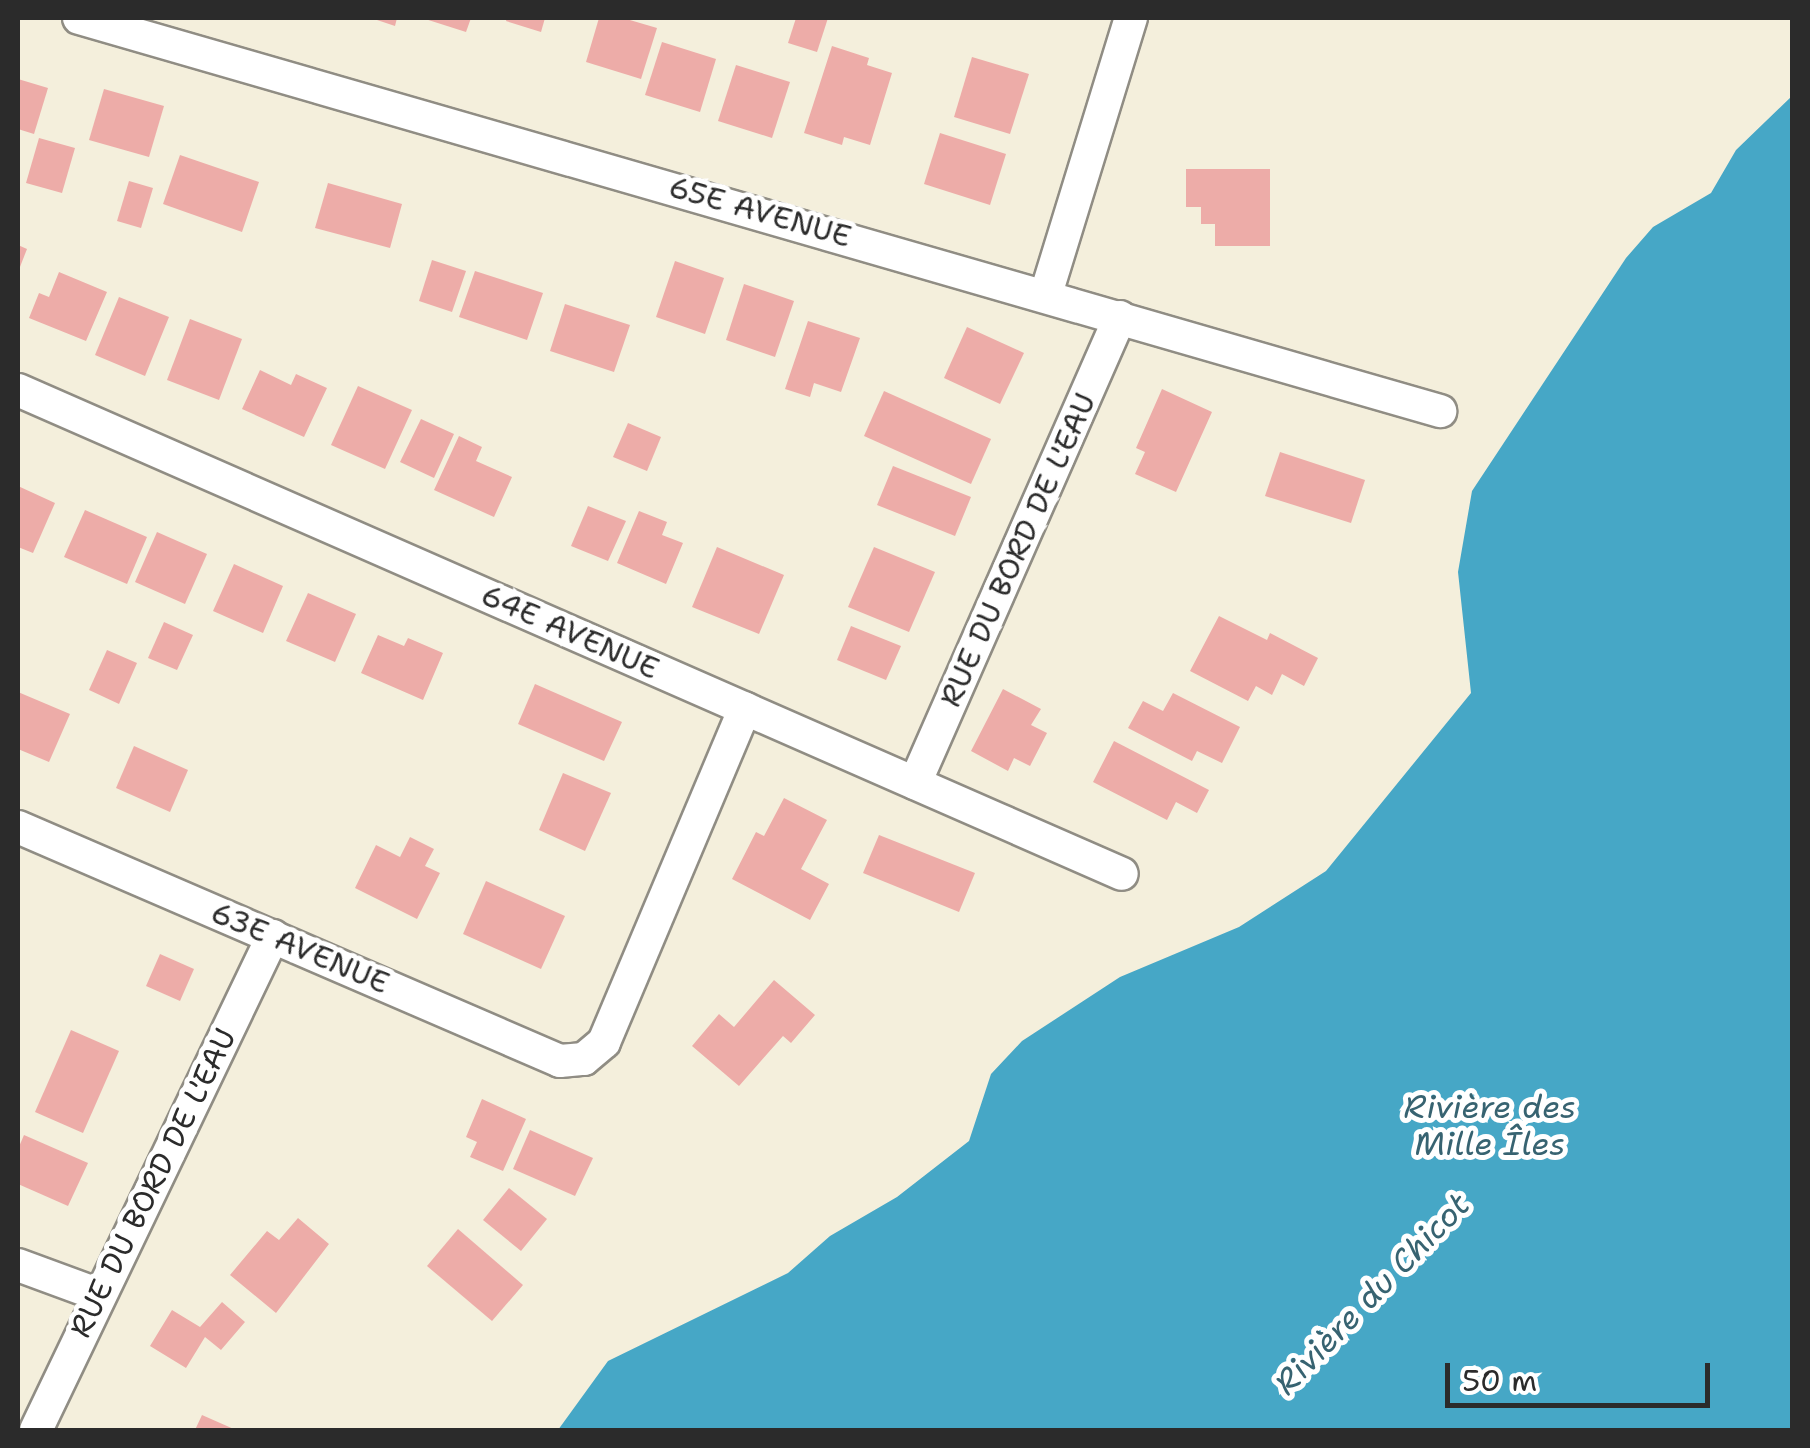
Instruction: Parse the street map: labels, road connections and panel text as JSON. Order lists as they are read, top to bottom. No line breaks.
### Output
{"streets":{"street":["65E AVENUE","RUE DU BORD DE L'EAU","64E AVENUE","63E AVENUE"]},"crossings":[["65E AVENUE","RUE DU BORD DE L'EAU"],["RUE DU BORD DE L'EAU","64E AVENUE"],["RUE DU BORD DE L'EAU","63E AVENUE"],["64E AVENUE","63E AVENUE"]],"water":["Rivière des Mille Îles","Rivière du Chicot"],"scale_bar":"50 m"}
